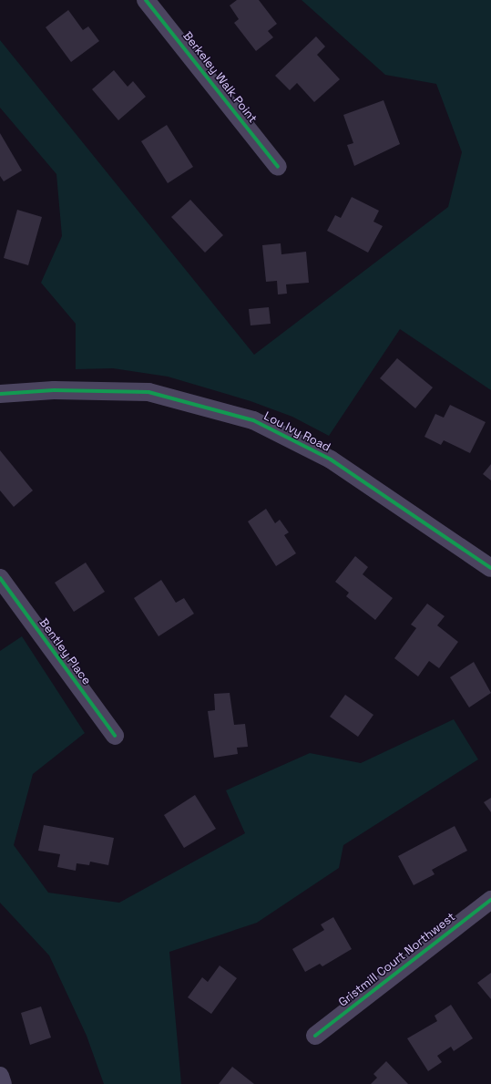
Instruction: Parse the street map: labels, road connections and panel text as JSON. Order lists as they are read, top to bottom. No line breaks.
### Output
{"streets":{"street":["Berkeley Walk Point","Lou Ivy Road","Bentley Place","Gristmill Court Northwest"]}}
